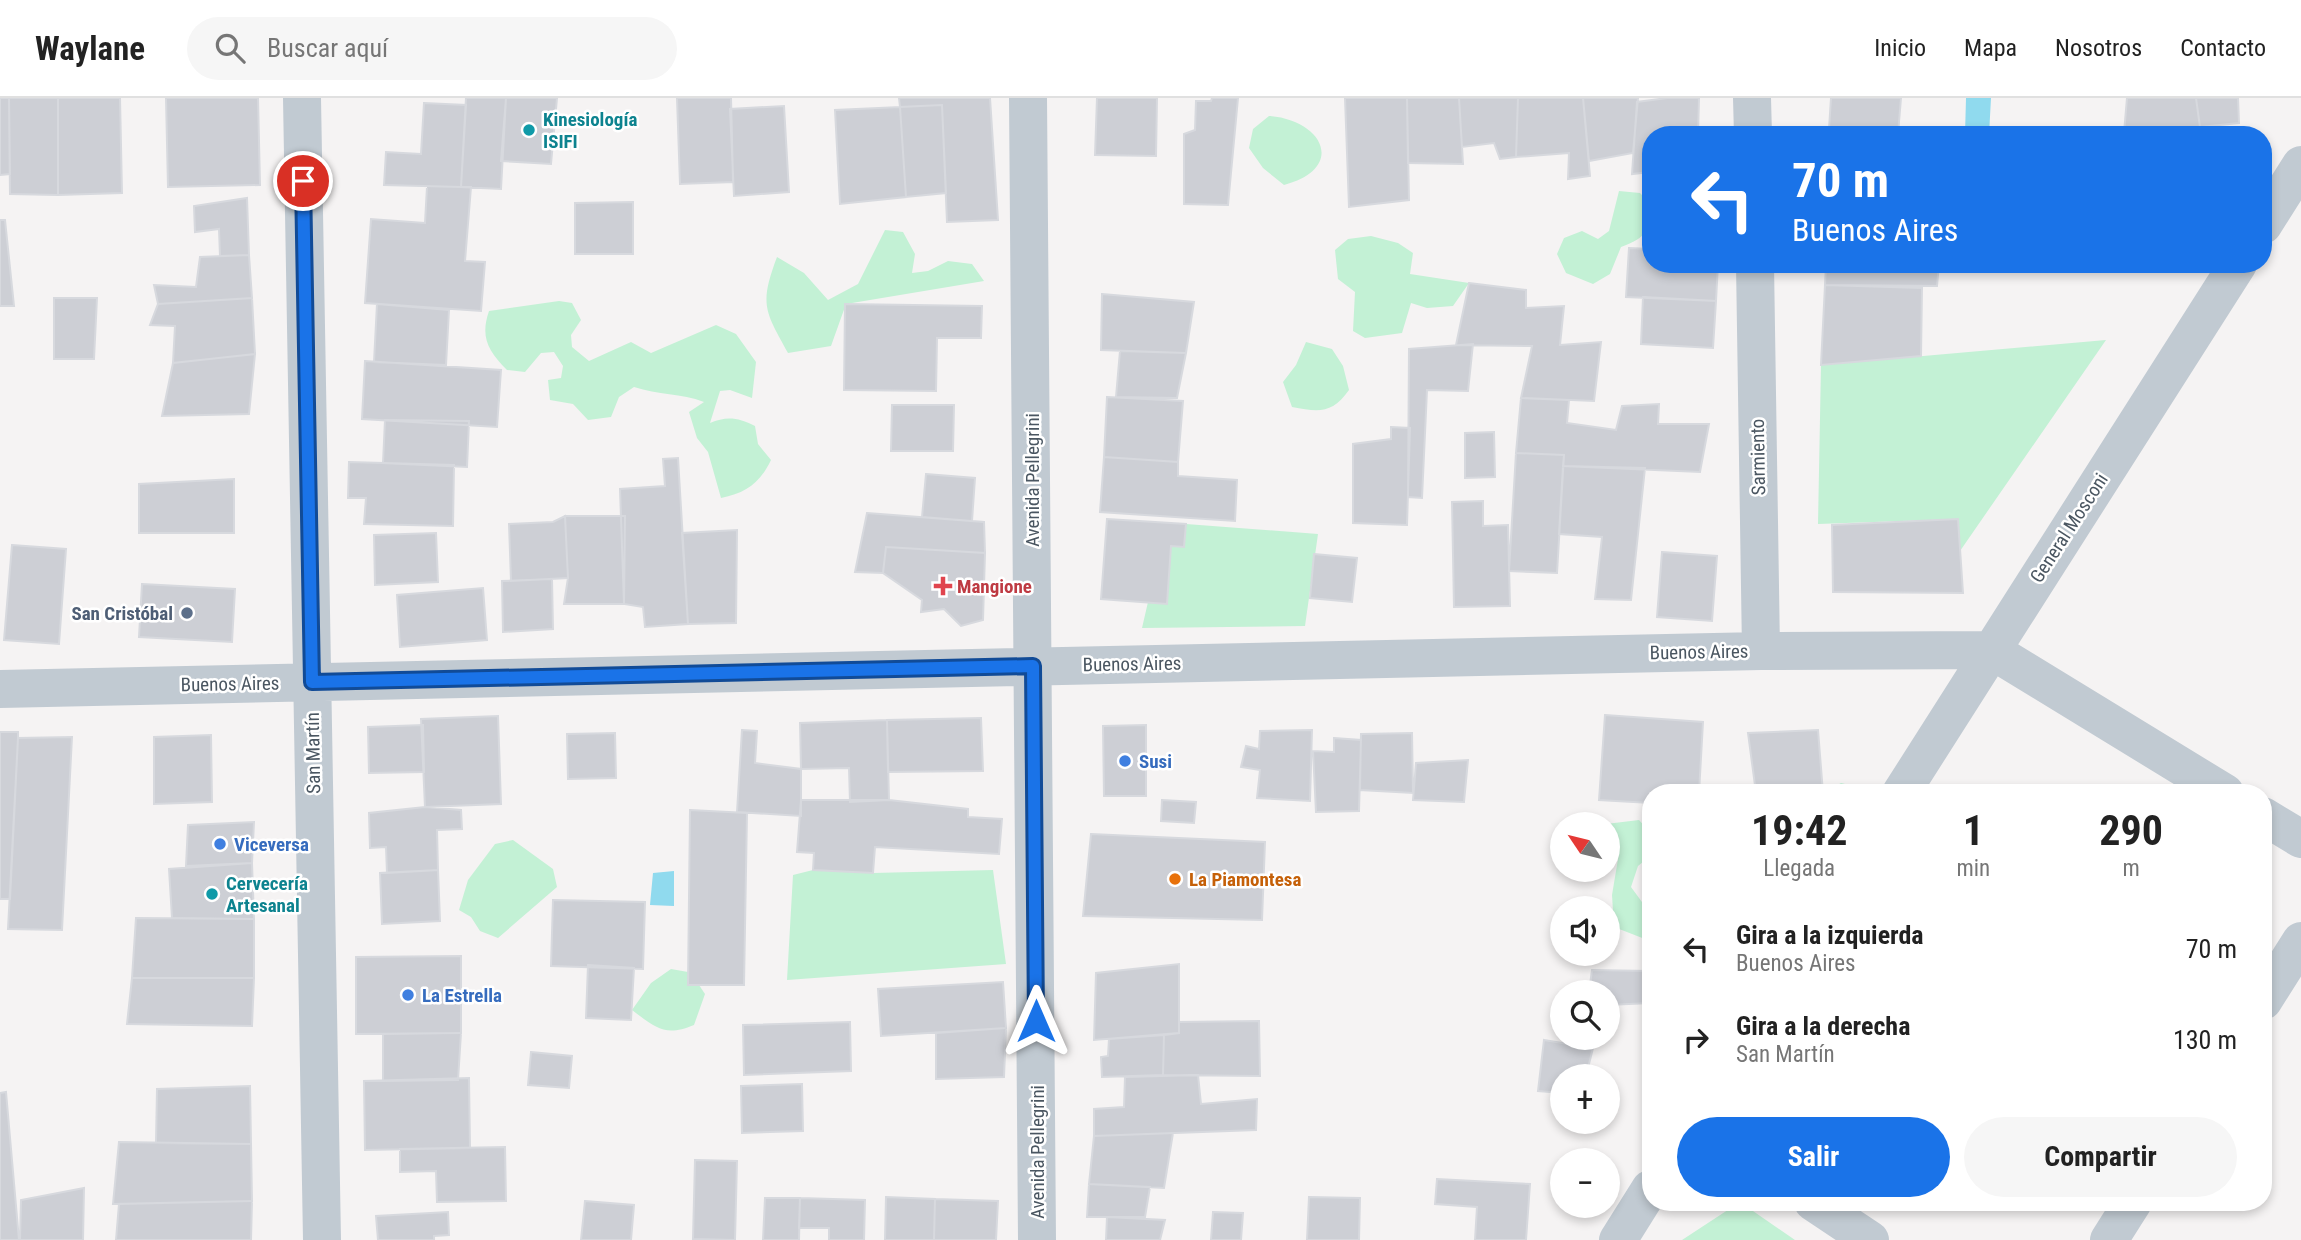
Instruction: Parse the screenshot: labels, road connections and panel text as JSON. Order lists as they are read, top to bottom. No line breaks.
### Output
{"streets":{"street":["Sarmiento","Avenida Pellegrini","General Mosconi","Buenos Aires","San Martín"]},"crossings":[["Sarmiento","Buenos Aires"],["Avenida Pellegrini","Buenos Aires"],["General Mosconi","Buenos Aires"],["Buenos Aires","San Martín"]],"places":{"other":["Kinesiología ISIFI","San Cristóbal","Susi","Viceversa","La Piamontesa","Cervecería Artesanal","La Estrella"],"health":["Mangione"]},"north":"top left","page":{"header":"Waylane","search":"Buscar aquí","nav":["Inicio","Mapa","Nosotros","Contacto"],"turn":["70 m","Buenos Aires"],"eta":["19:42","Llegada","1","min","290","m"],"map_buttons":["+","−"],"list":[{"name":"Gira a la izquierda","note":"Buenos Aires","value":"70 m"},{"name":"Gira a la derecha","note":"San Martín","value":"130 m"}],"buttons":["Salir","Compartir"]}}
